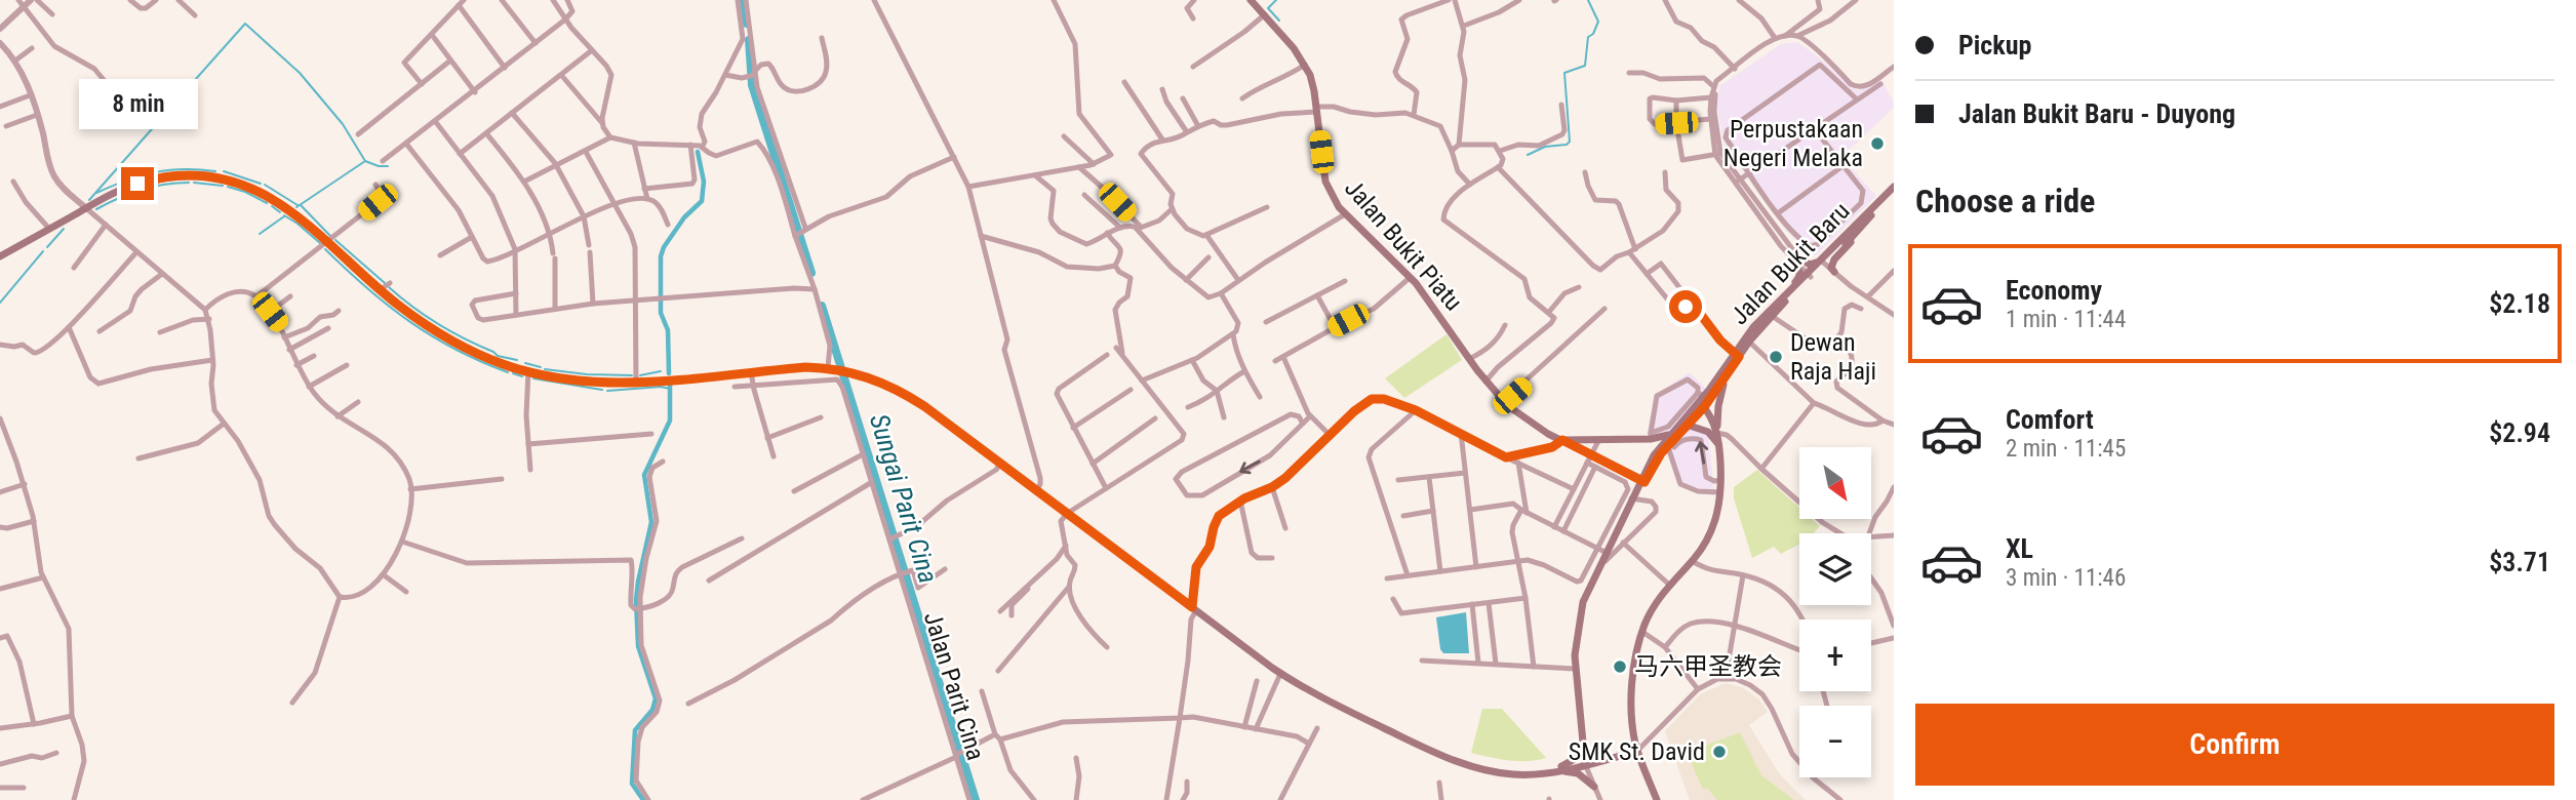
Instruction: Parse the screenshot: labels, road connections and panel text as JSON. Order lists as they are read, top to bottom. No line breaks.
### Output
{"streets":{"main road":["Jalan Bukit Piatu","Jalan Bukit Baru"],"street":["Jalan Parit Cina"]},"crossings":[["Jalan Bukit Piatu","Jalan Bukit Baru"]],"water":["Sungai Parit Cina"],"places":["Perpustakaan Negeri Melaka","Dewan Raja Haji","马六甲圣教会","SMK St. David"],"north":"bottom right","page":{"banner":["Pickup","Jalan Bukit Baru - Duyong"],"bubble":"8 min","heading":"Choose a ride","list":[{"name":"Economy","note":"1 min · 11:44","value":"$2.18"},{"name":"Comfort","note":"2 min · 11:45","value":"$2.94"},{"name":"XL","note":"3 min · 11:46","value":"$3.71"}],"map_buttons":["+","−"],"buttons":"Confirm"}}
